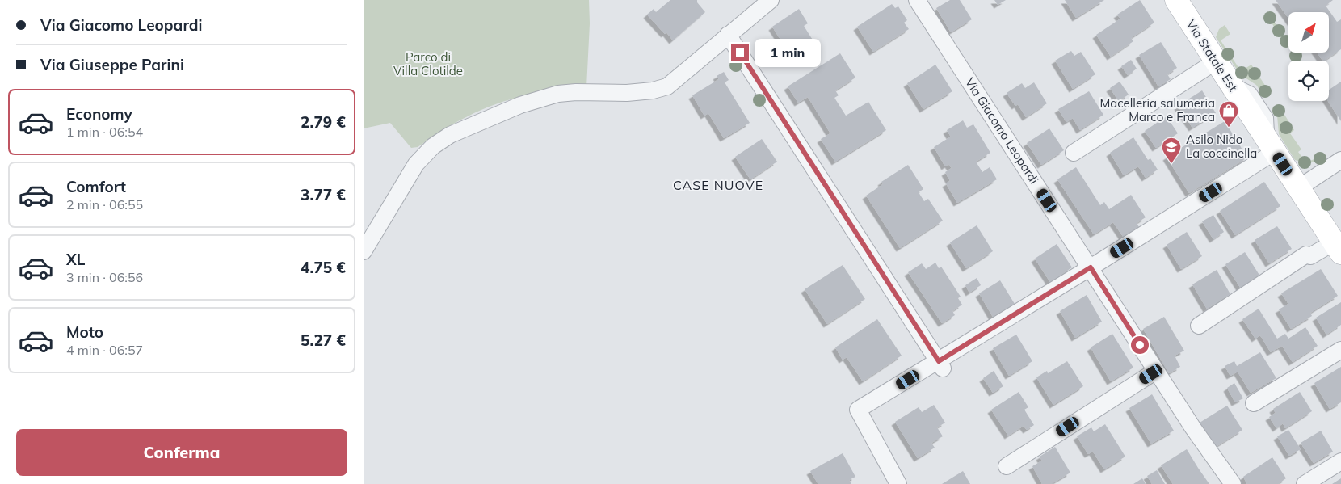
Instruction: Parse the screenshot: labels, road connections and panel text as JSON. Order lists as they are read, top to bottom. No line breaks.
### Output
{"streets":{"street":["Via Statale Est","Via Giacomo Leopardi"]},"districts":["CASE NUOVE"],"parks":["Parco di Villa Clotilde"],"places":{"shop":["Macelleria salumeria Marco e Franca"],"school or university":["Asilo Nido La coccinella"]},"north":"top right","page":{"banner":["Via Giacomo Leopardi","Via Giuseppe Parini"],"bubble":"1 min","list":[{"name":"Economy","note":"1 min · 06:54","value":"2.79 €"},{"name":"Comfort","note":"2 min · 06:55","value":"3.77 €"},{"name":"XL","note":"3 min · 06:56","value":"4.75 €"},{"name":"Moto","note":"4 min · 06:57","value":"5.27 €"}],"buttons":"Conferma"}}
